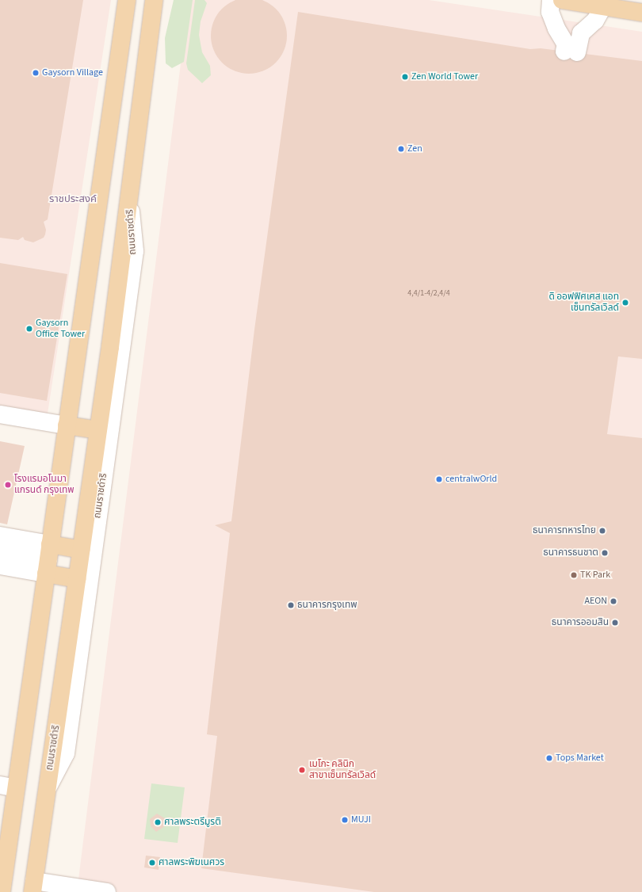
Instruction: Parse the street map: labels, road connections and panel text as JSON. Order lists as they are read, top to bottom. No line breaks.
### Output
{"streets":{"main road":["ถนนราชดำริ"]},"districts":["ราชประสงค์"],"places":["Gaysorn Village","Zen World Tower","Zen","ดิ ออฟฟิศเศส แอท เซ็นทรัลเวิลด์","Gaysorn Office Tower","centralwOrld","โรงแรมอโนมา แกรนด์ กรุงเทพ","ธนาคารทหารไทย","ธนาคารธนชาต","TK Park","AEON","ธนาคารกรุงเทพ","ธนาคารออมสิน","Tops Market","เมโกะ คลินิก สาขาเซ็นทรัลเวิลด์","MUJI","ศาลพระตรีมูรติ","ศาลพระพิฆเนศวร"],"house_numbers":["4,4/1-4/2,4/4"]}
